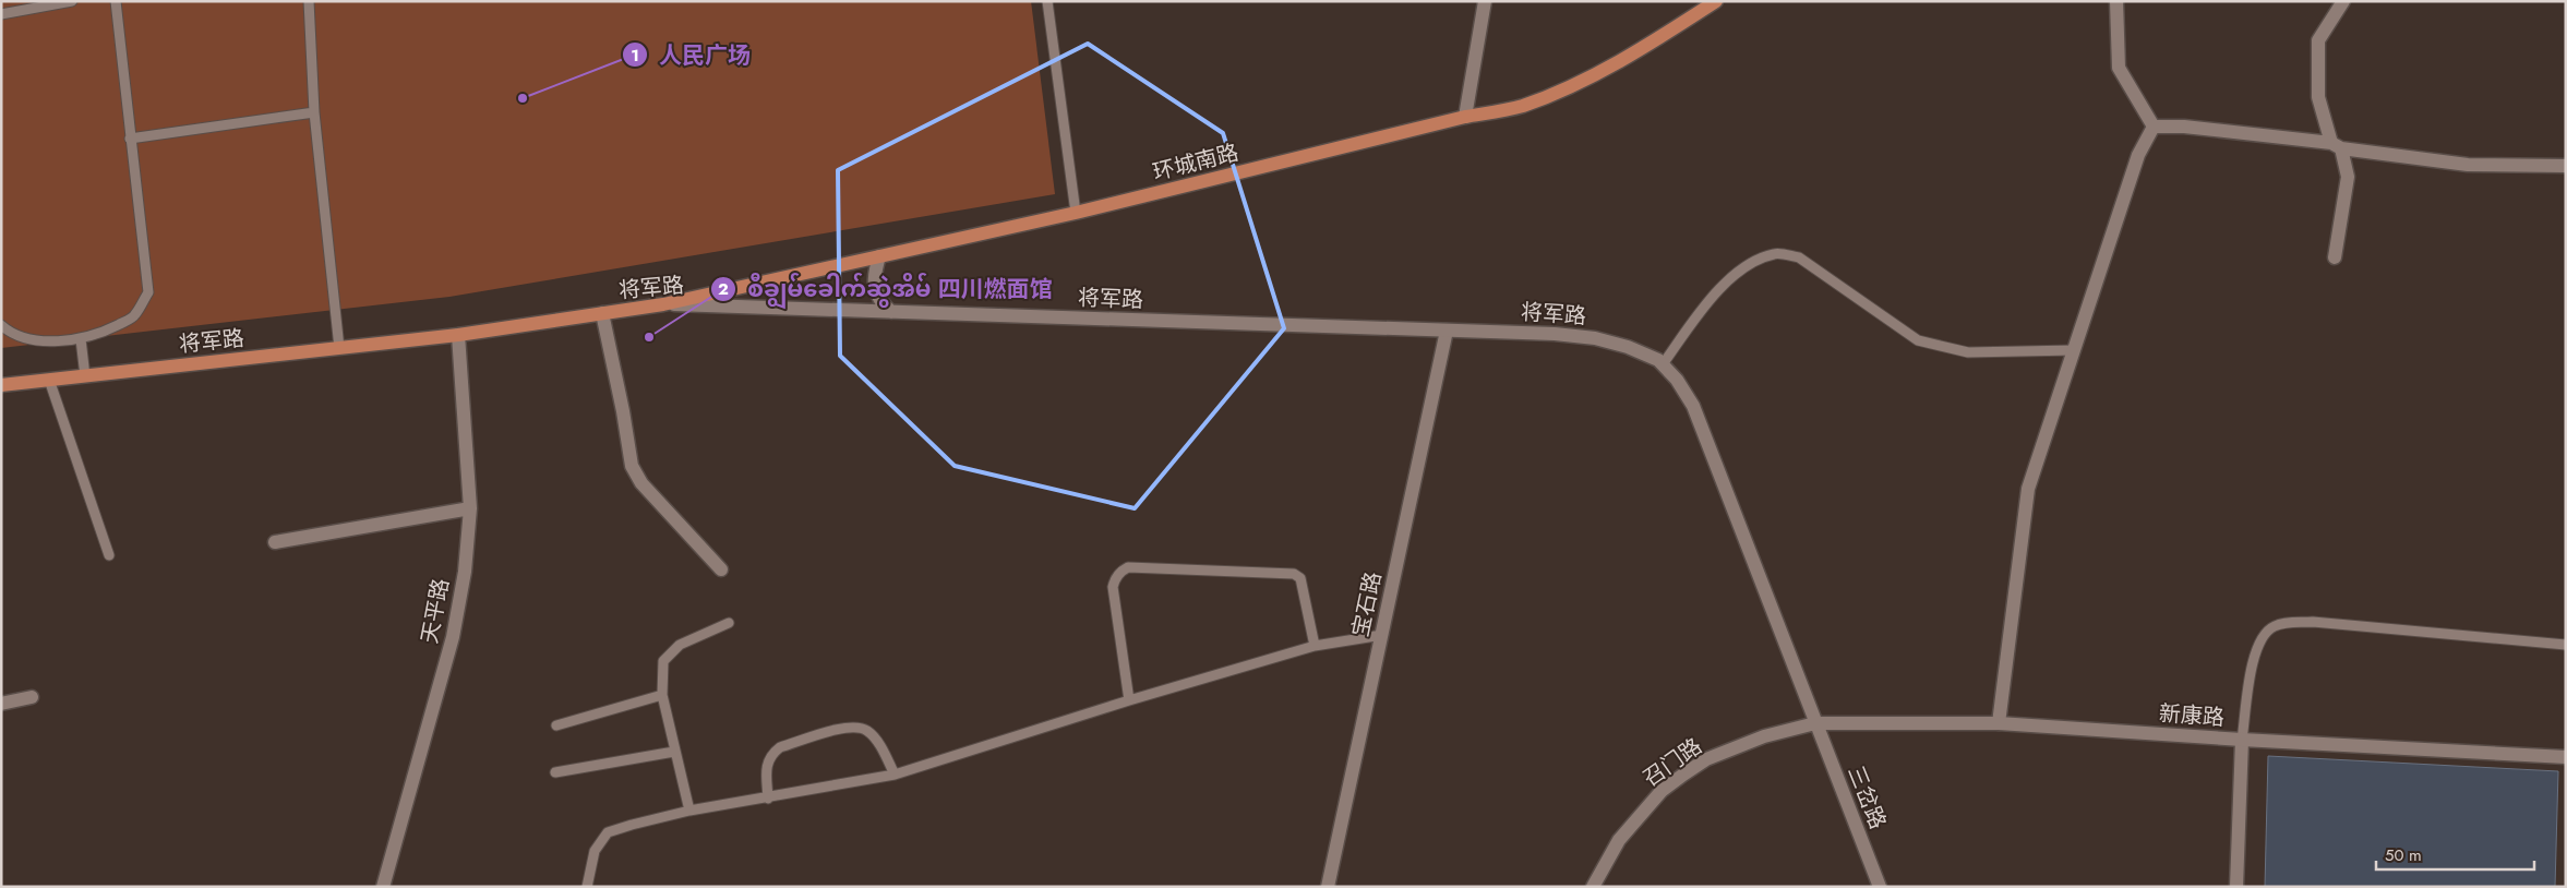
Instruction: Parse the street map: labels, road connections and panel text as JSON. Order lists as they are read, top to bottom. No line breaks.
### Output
{"streets":{"main road":["环城南路","将军路"],"street":["宝石路","天平路","新康路","召门路","三岔路"]},"crossings":[["环城南路","将军路"],["将军路","宝石路"],["将军路","天平路"],["将军路","新康路"],["将军路","召门路"],["将军路","三岔路"],["新康路","召门路"],["新康路","三岔路"],["召门路","三岔路"]],"places":["人民广场","စီချွမ်ခေါက်ဆွဲအိမ် 四川燃面馆"],"scale_bar":"50 m"}
